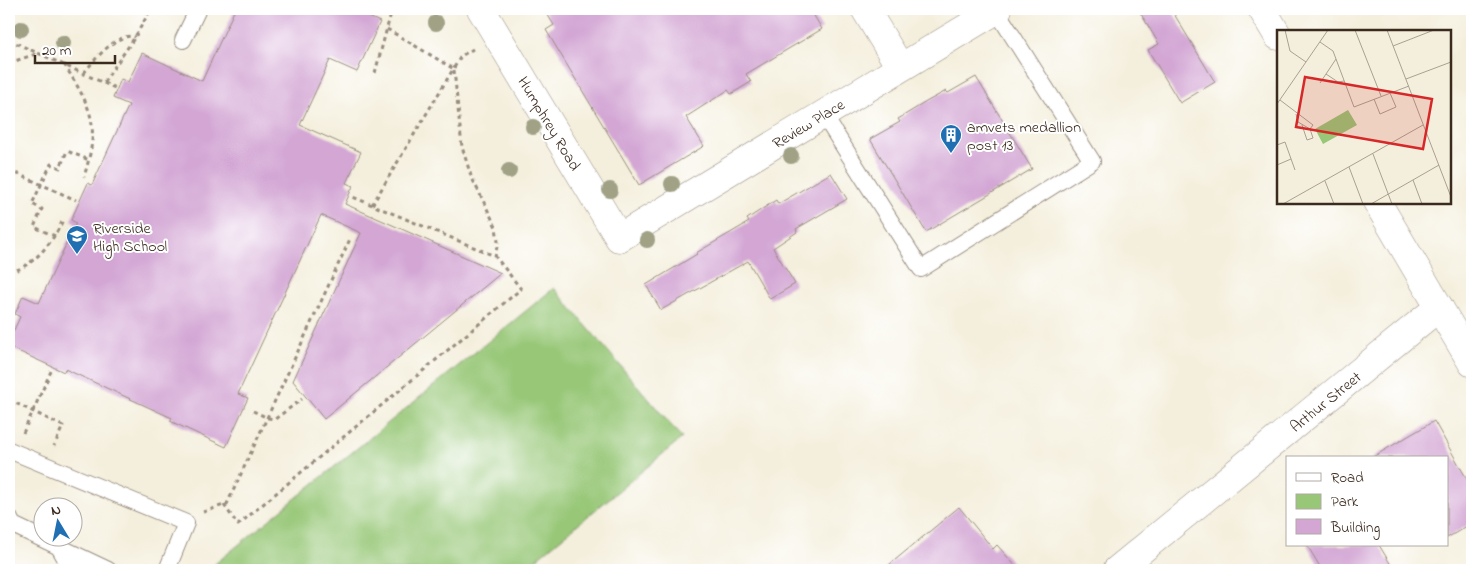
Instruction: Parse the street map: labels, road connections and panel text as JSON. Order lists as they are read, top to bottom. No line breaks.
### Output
{"streets":{"street":["Humphrey Road","Review Place","Arthur Street"]},"crossings":[["Humphrey Road","Review Place"]],"places":{"building":["amvets medallion post 13"],"school or university":["Riverside High School"]},"legend":["Road","Park","Building"],"scale_bar":"20 m","north":"top"}
